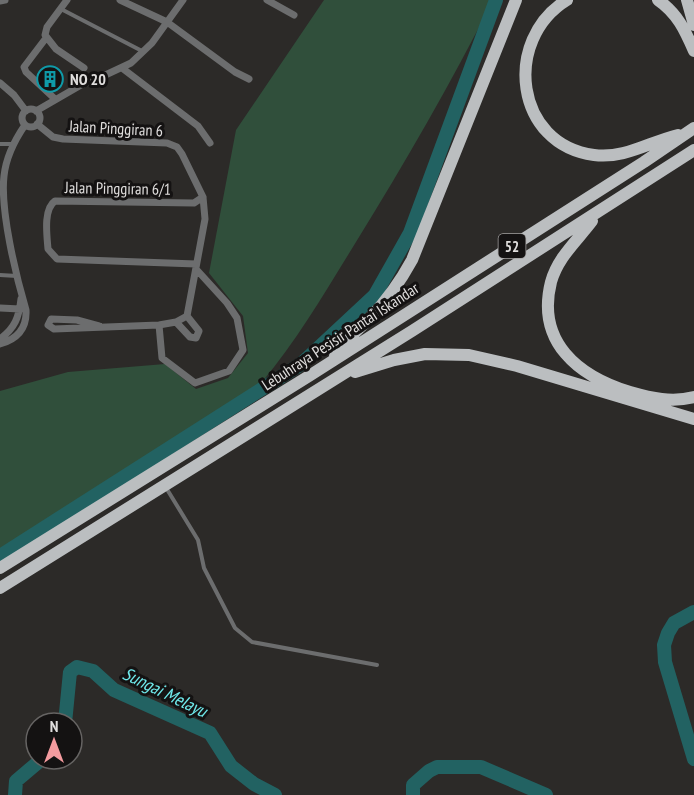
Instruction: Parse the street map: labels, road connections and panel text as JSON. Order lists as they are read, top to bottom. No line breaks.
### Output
{"streets":{"highway":["52","Lebuhraya Pesisir Pantai Iskandar"],"street":["Jalan Pinggiran 6","Jalan Pinggiran 6/1"]},"crossings":[["Jalan Pinggiran 6","Jalan Pinggiran 6/1"]],"water":["Sungai Melayu"],"places":{"building":["NO 20"]},"north":"top"}
